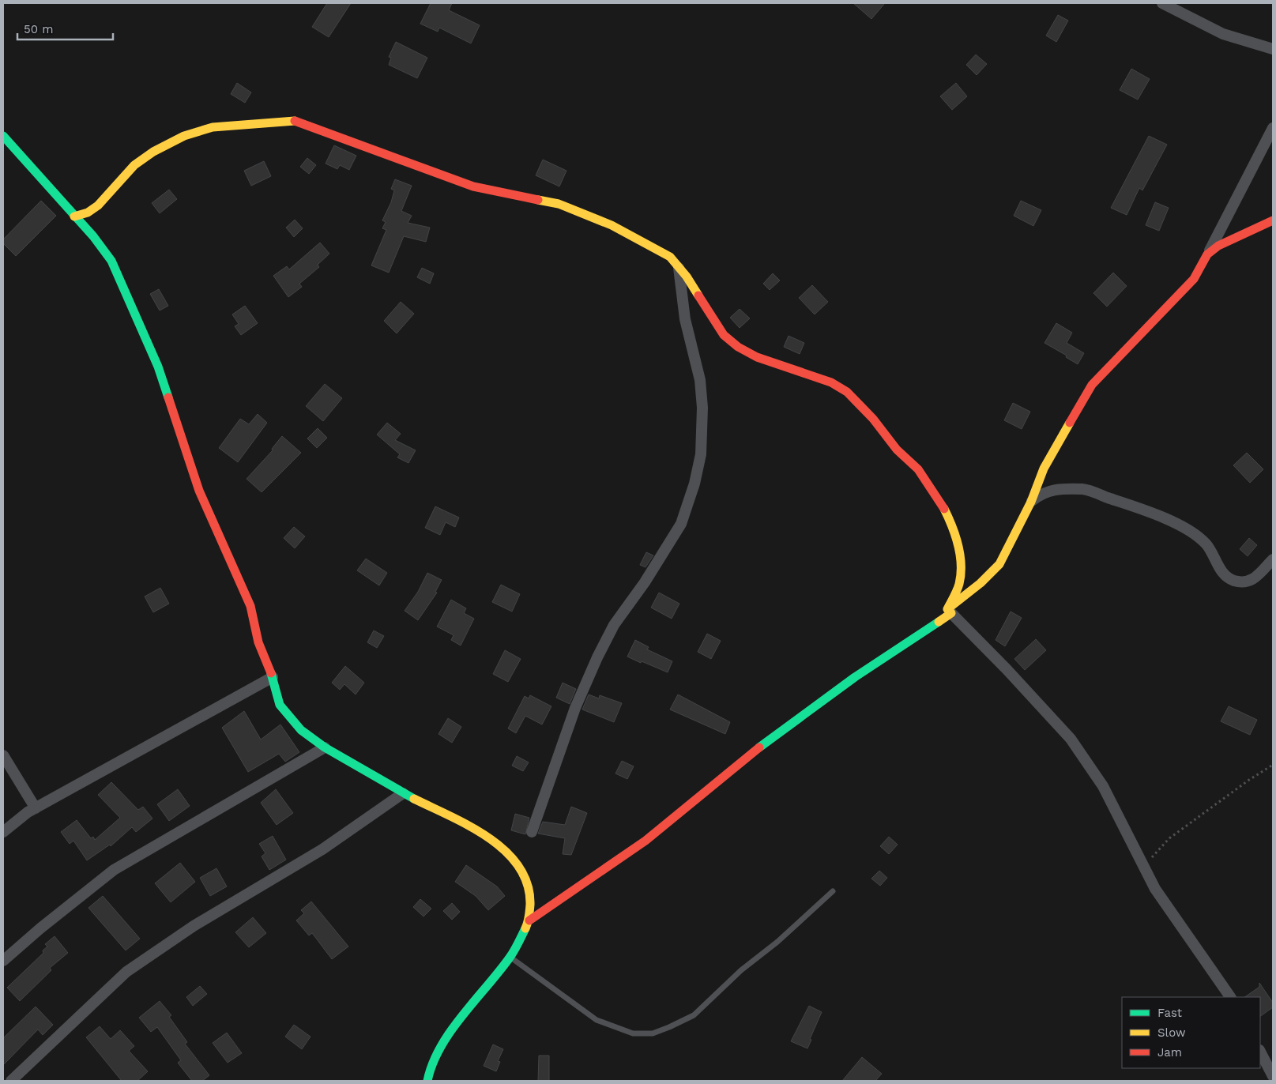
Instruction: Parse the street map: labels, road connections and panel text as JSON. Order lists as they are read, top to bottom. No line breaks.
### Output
{"legend":["Fast","Slow","Jam"],"scale_bar":"50 m"}
